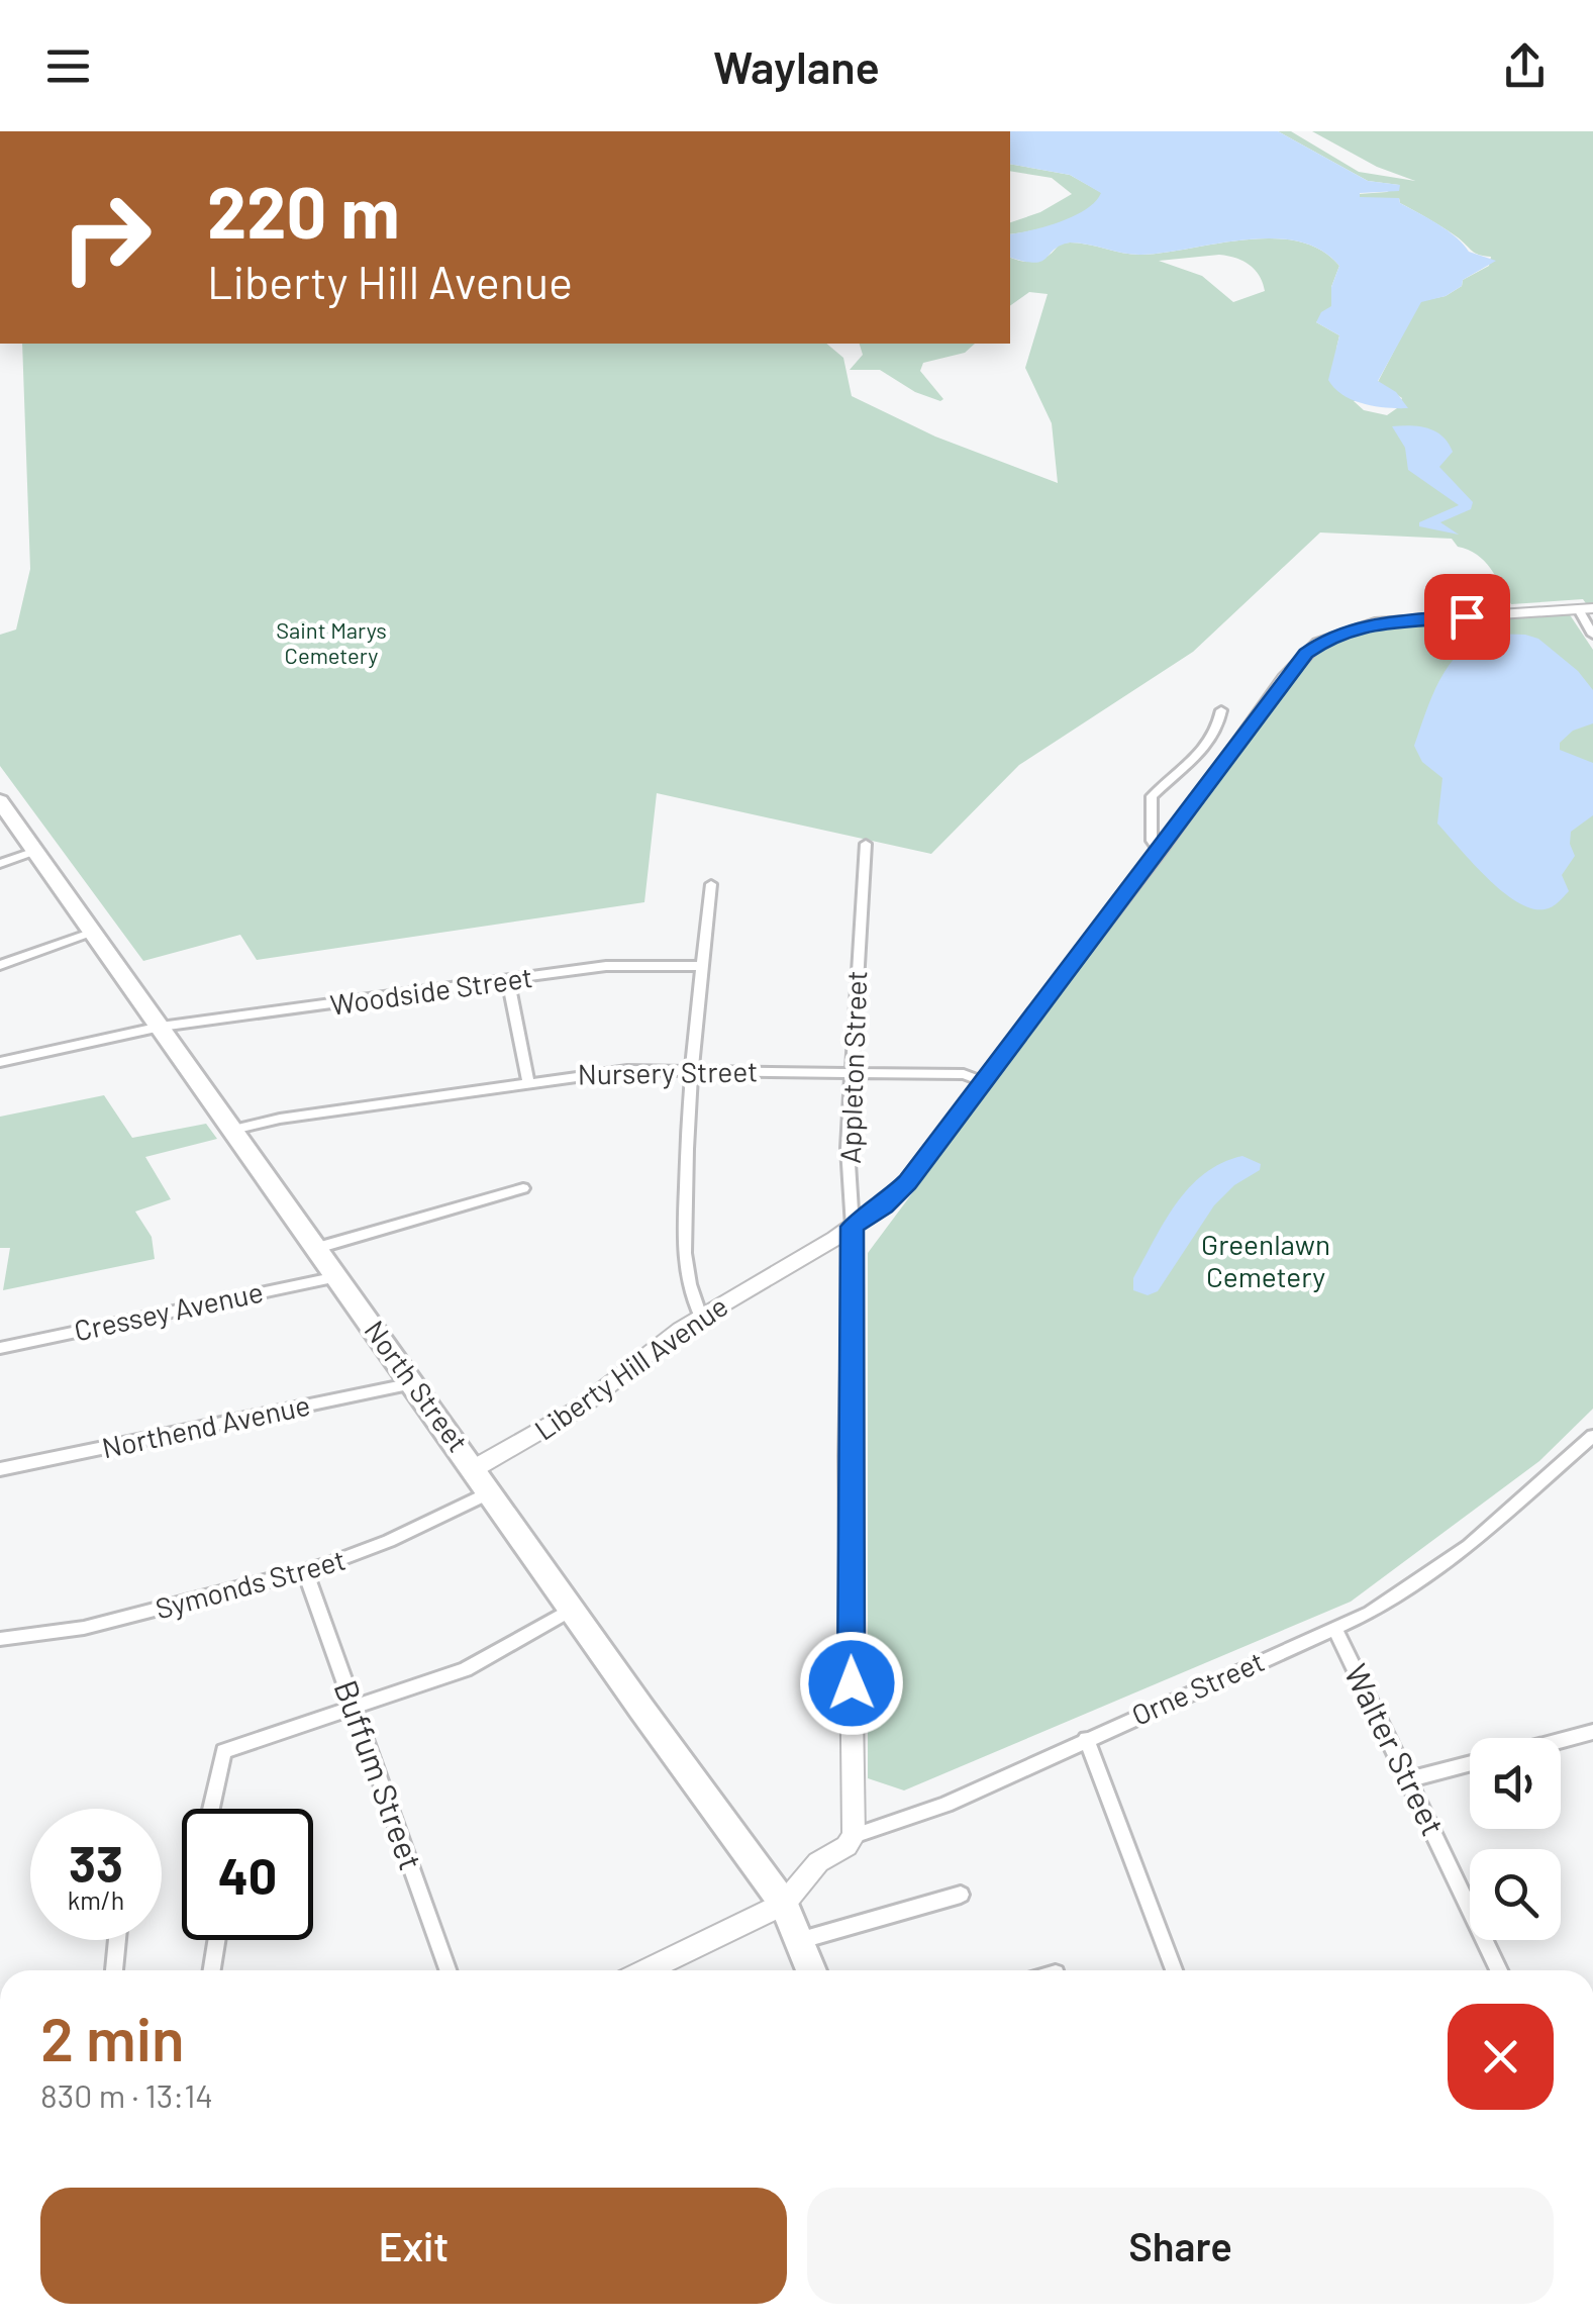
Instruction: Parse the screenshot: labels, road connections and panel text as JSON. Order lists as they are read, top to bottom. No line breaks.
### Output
{"streets":{"highway":["North Street"],"main road":["Appleton Street","Liberty Hill Avenue","Orne Street"],"street":["Woodside Street","Nursery Street","Cressey Avenue","Northend Avenue","Symonds Street","Walter Street","Buffum Street"]},"crossings":[["Woodside Street","North Street"],["Appleton Street","Nursery Street"],["Appleton Street","Liberty Hill Avenue"],["Appleton Street","Orne Street"],["Nursery Street","Liberty Hill Avenue"],["Nursery Street","North Street"],["Cressey Avenue","North Street"],["Liberty Hill Avenue","North Street"],["North Street","Northend Avenue"],["North Street","Symonds Street"],["North Street","Orne Street"],["Symonds Street","Buffum Street"],["Orne Street","Walter Street"]],"parks":["Saint Marys Cemetery","Greenlawn Cemetery"],"page":{"header":"Waylane","turn":["220 m","Liberty Hill Avenue"],"speed":"33 km/h","limit":"40","heading":["2 min","830 m · 13:14"],"buttons":["Exit","Share"]}}
